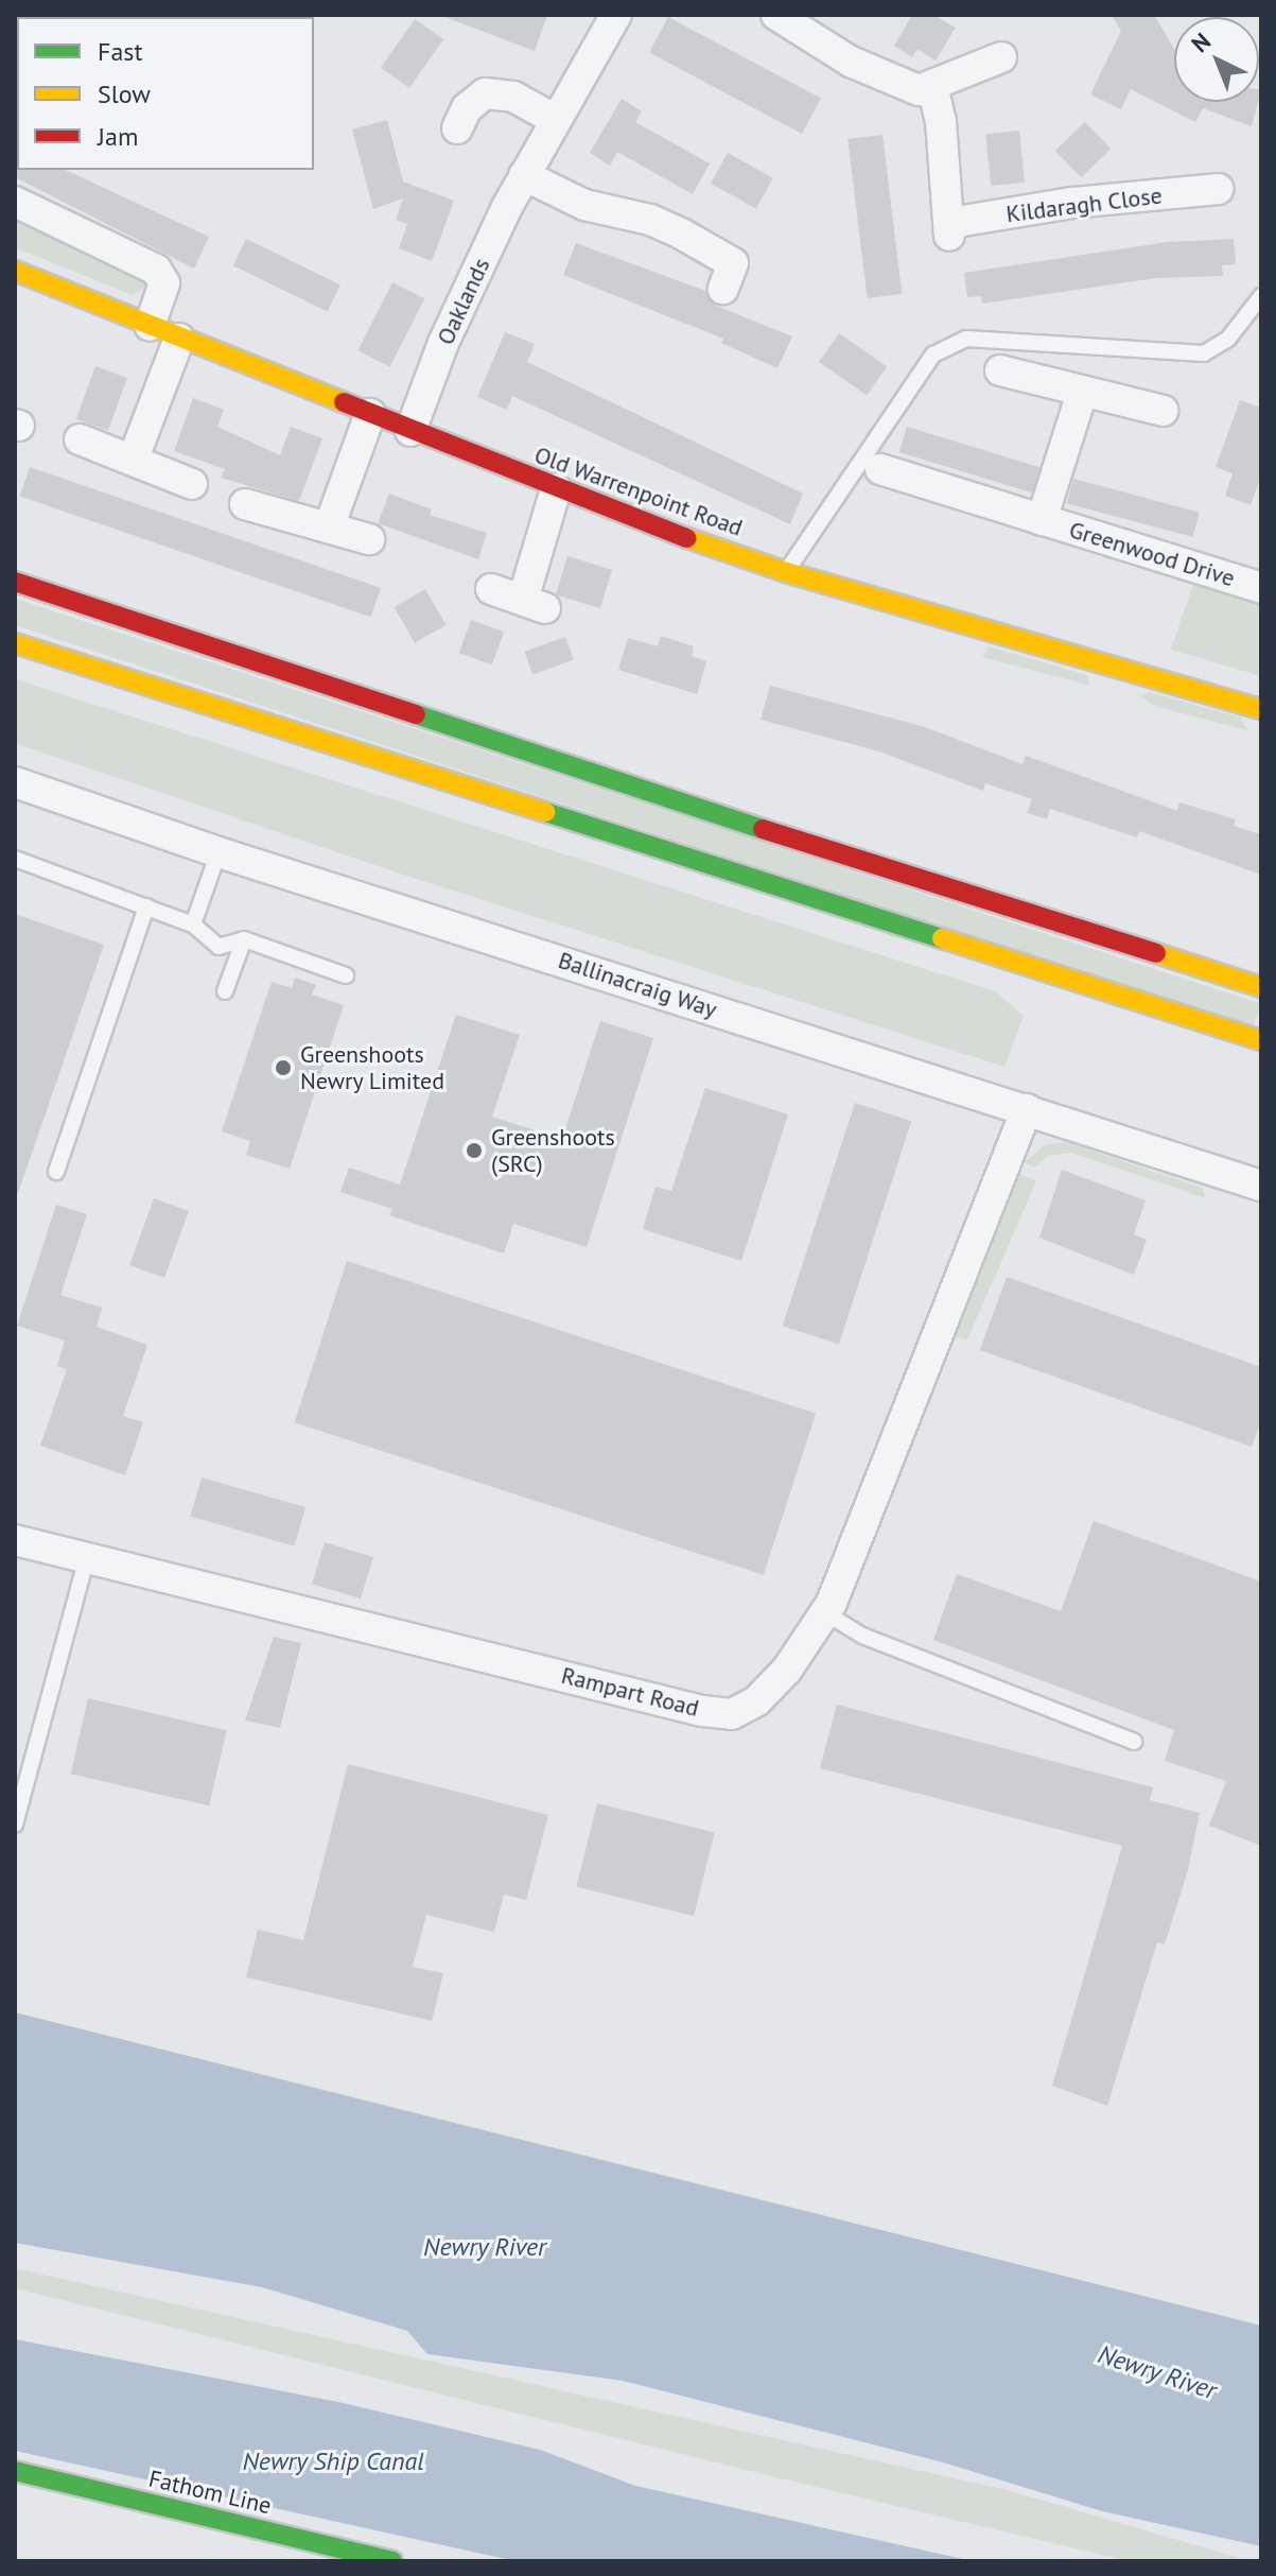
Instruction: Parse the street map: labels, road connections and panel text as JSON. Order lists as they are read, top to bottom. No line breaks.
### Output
{"streets":{"main road":["Old Warrenpoint Road","Fathom Line"],"street":["Kildaragh Close","Oaklands","Greenwood Drive","Ballinacraig Way","Rampart Road"]},"crossings":[["Oaklands","Old Warrenpoint Road"],["Ballinacraig Way","Rampart Road"]],"water":["Newry River","Newry Ship Canal"],"places":["Greenshoots Newry Limited","Greenshoots (SRC)"],"legend":["Fast","Slow","Jam"],"north":"top left"}
